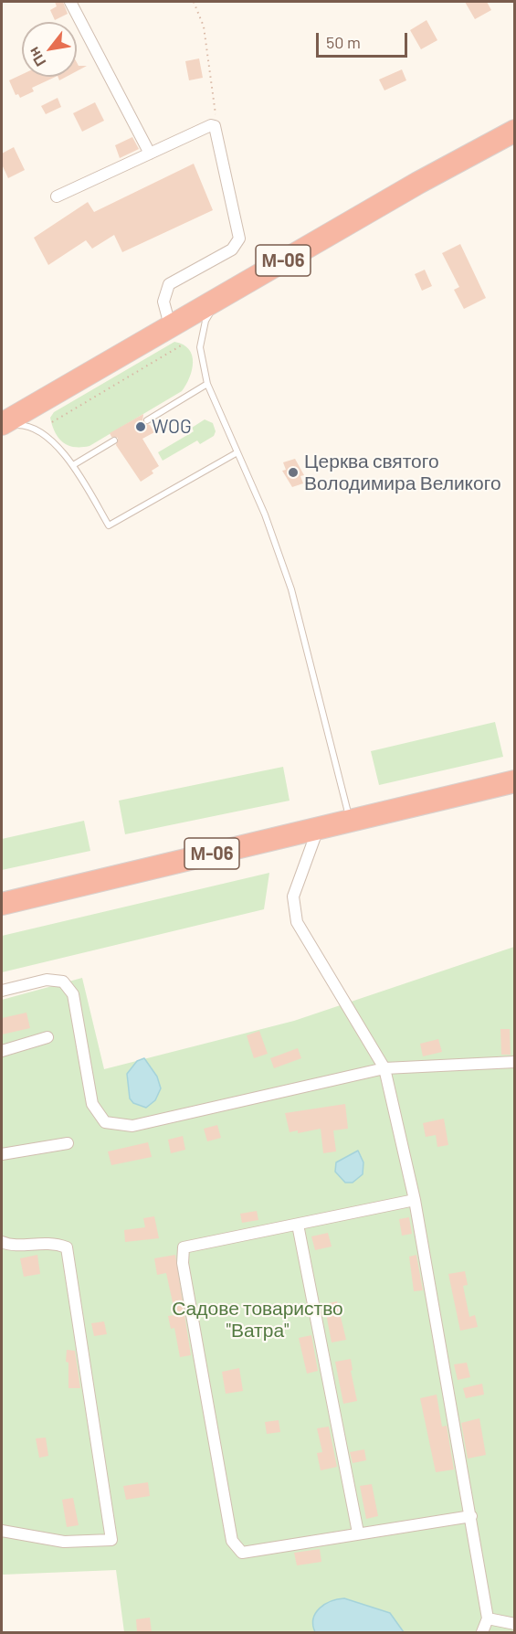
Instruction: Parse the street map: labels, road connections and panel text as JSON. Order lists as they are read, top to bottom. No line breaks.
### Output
{"streets":{"highway":["М-06"]},"parks":["Садове товариство \"Ватра\""],"places":["WOG","Церква святого Володимира Великого"],"scale_bar":"50 m","north":"bottom left"}
